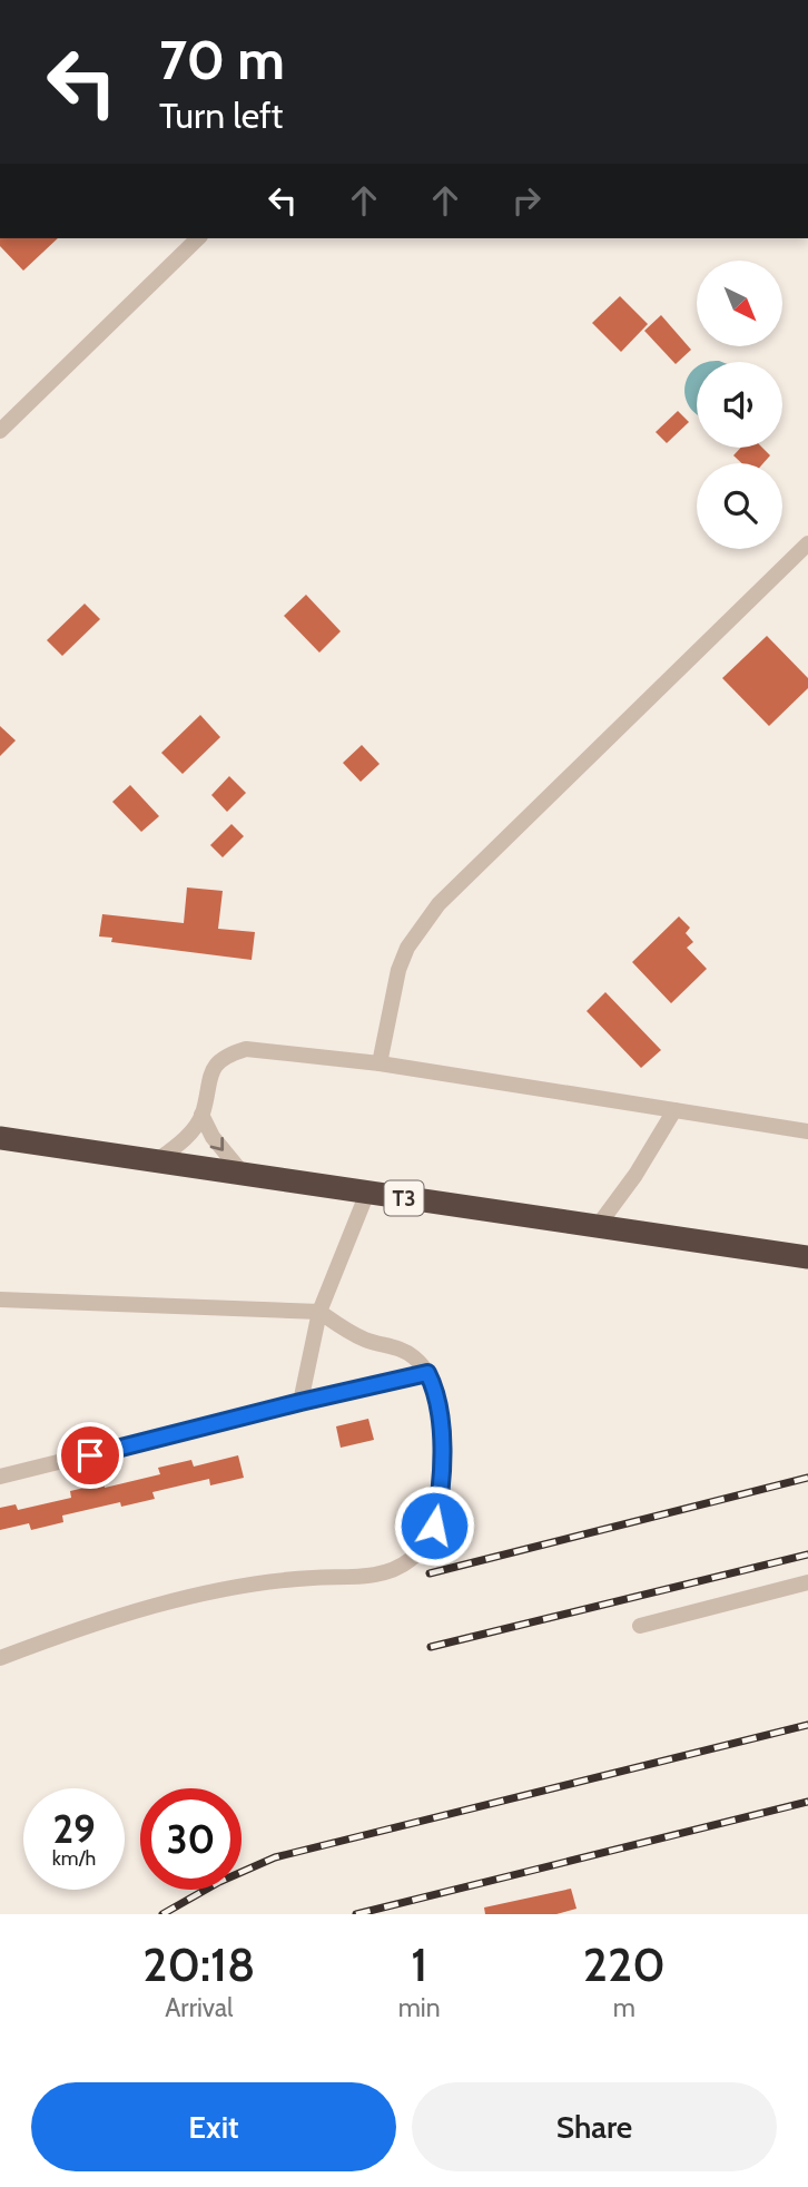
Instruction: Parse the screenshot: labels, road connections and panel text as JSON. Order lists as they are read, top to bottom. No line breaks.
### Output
{"streets":{"highway":["T3"]},"north":"bottom right","page":{"turn":["70 m","Turn left"],"speed":"29 km/h","limit":"30","eta":["20:18","Arrival","1","min","220","m"],"buttons":["Exit","Share"]}}
